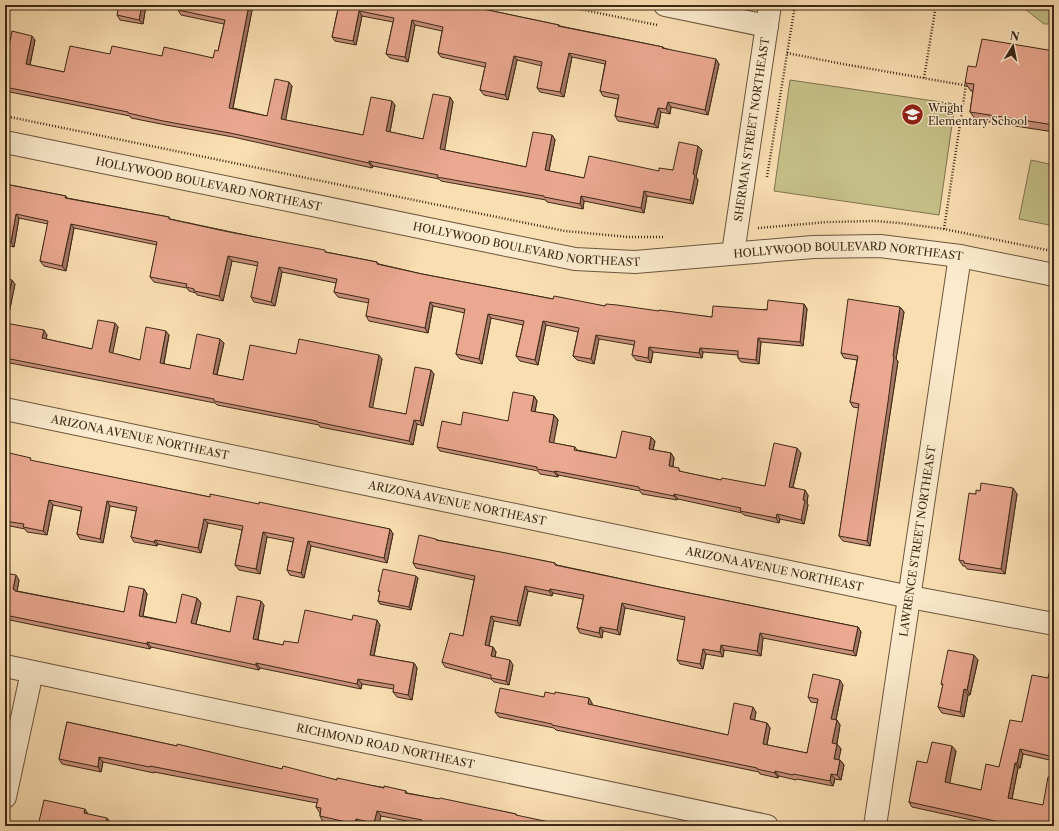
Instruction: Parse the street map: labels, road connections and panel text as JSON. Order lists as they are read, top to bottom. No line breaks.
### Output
{"streets":{"street":["SHERMAN STREET NORTHEAST","HOLLYWOOD BOULEVARD NORTHEAST","ARIZONA AVENUE NORTHEAST","LAWRENCE STREET NORTHEAST","RICHMOND ROAD NORTHEAST"]},"crossings":[["SHERMAN STREET NORTHEAST","HOLLYWOOD BOULEVARD NORTHEAST"],["HOLLYWOOD BOULEVARD NORTHEAST","LAWRENCE STREET NORTHEAST"],["ARIZONA AVENUE NORTHEAST","LAWRENCE STREET NORTHEAST"]],"places":{"school or university":["Wright Elementary School"]},"north":"top"}
